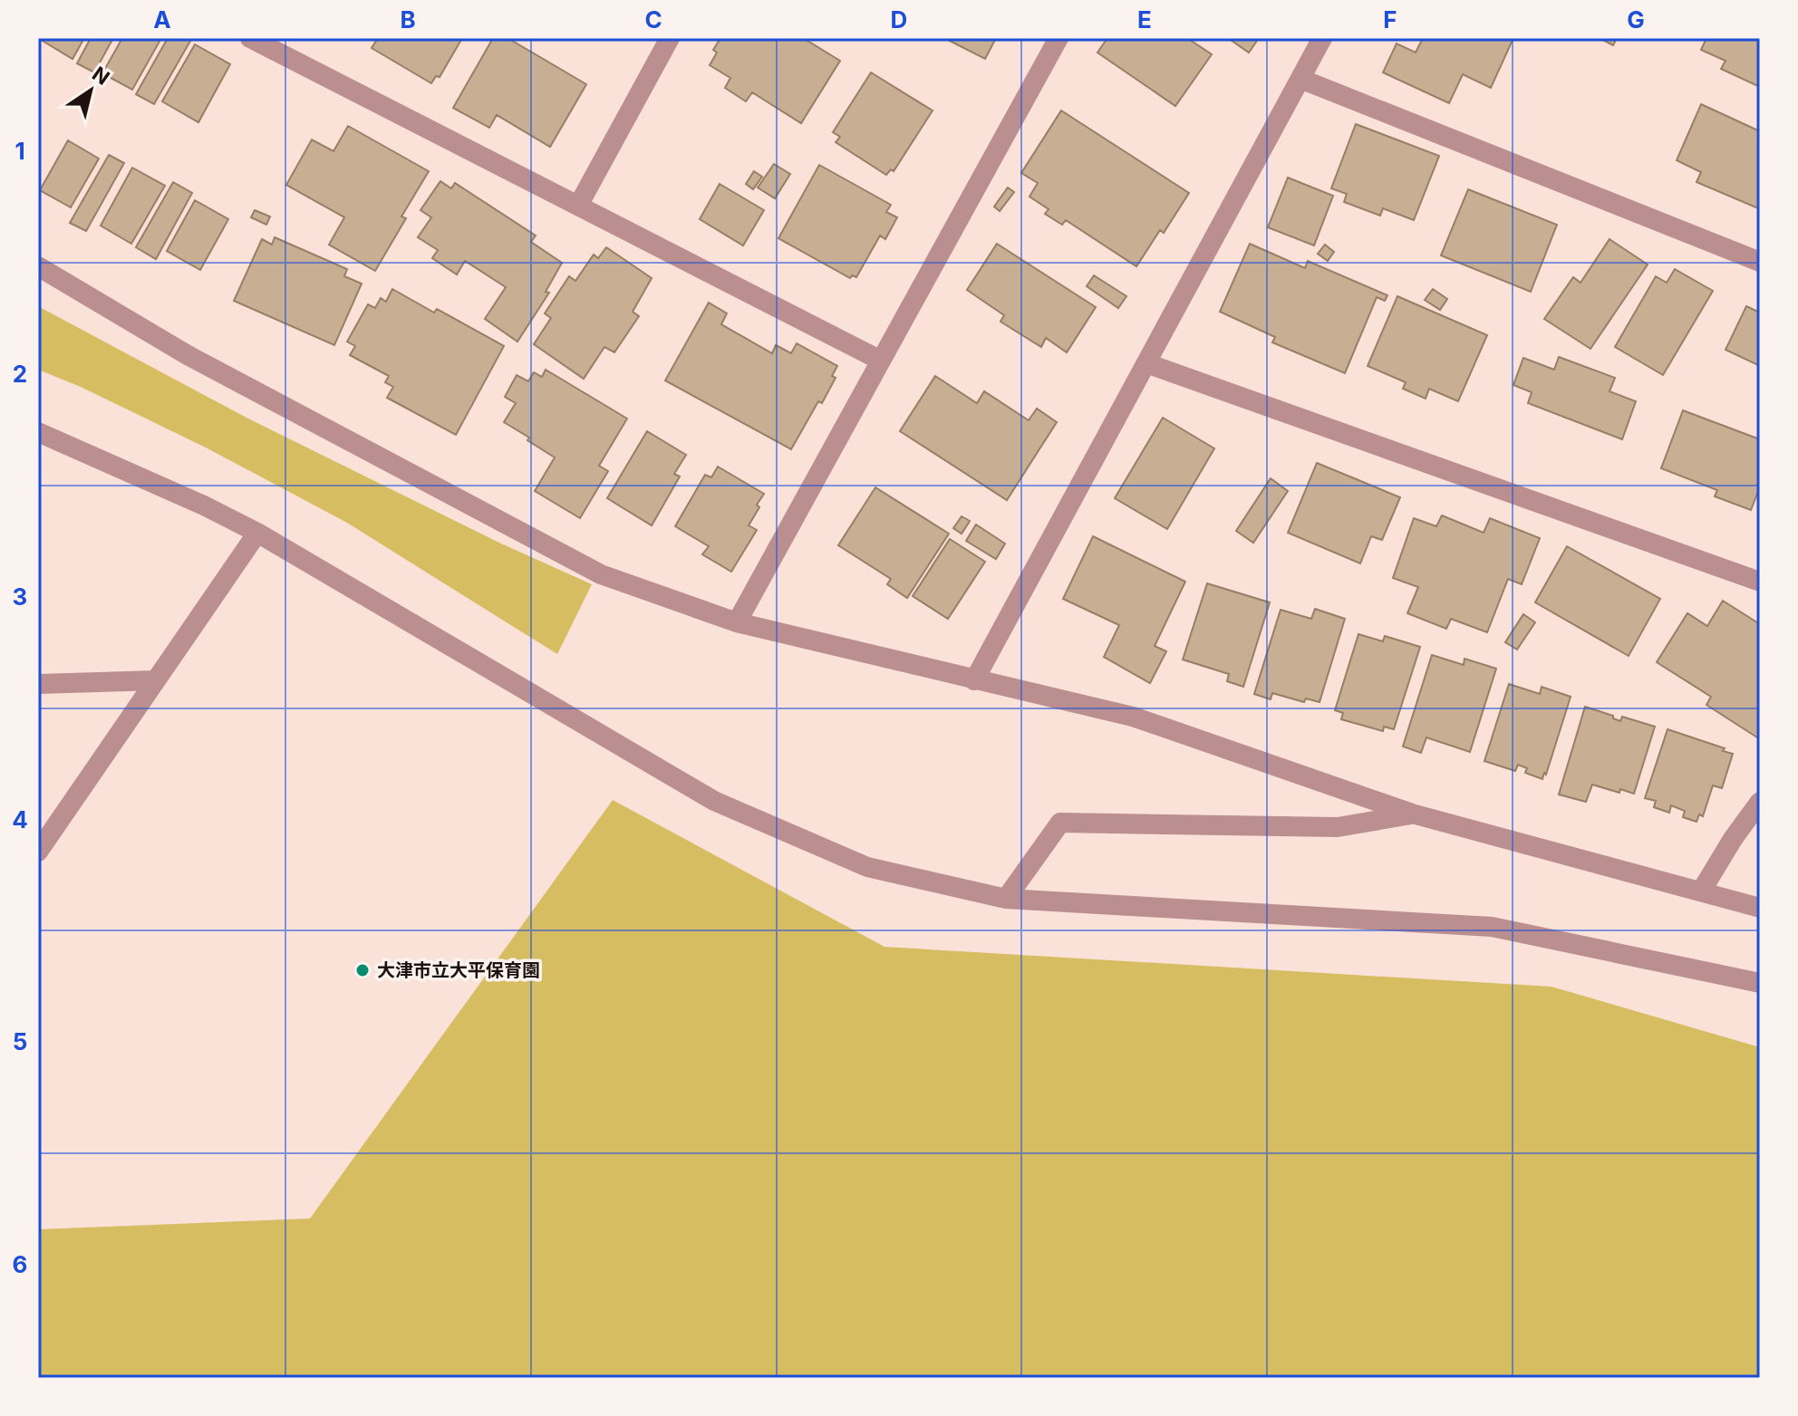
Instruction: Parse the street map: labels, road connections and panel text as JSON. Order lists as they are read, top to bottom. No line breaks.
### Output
{"places":["大津市立大平保育園"],"north":"top right","grid":{"columns":["A","B","C","D","E","F","G"],"rows":["1","2","3","4","5","6"]}}
